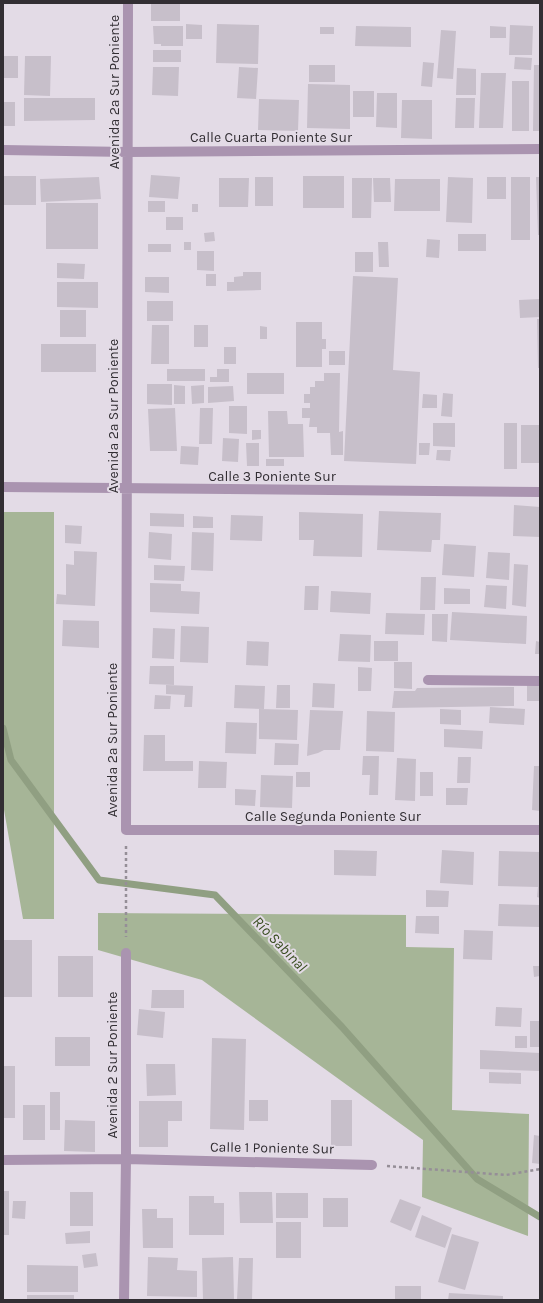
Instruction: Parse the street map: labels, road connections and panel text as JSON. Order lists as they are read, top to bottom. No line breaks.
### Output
{"streets":{"street":["Avenida 2a Sur Poniente","Calle Cuarta Poniente Sur","Calle 3 Poniente Sur","Calle Segunda Poniente Sur","Avenida 2 Sur Poniente","Calle 1 Poniente Sur"]},"crossings":[["Avenida 2a Sur Poniente","Calle Cuarta Poniente Sur"],["Avenida 2a Sur Poniente","Calle 3 Poniente Sur"],["Avenida 2a Sur Poniente","Calle Segunda Poniente Sur"],["Avenida 2 Sur Poniente","Calle 1 Poniente Sur"]],"water":["Río Sabinal"]}
